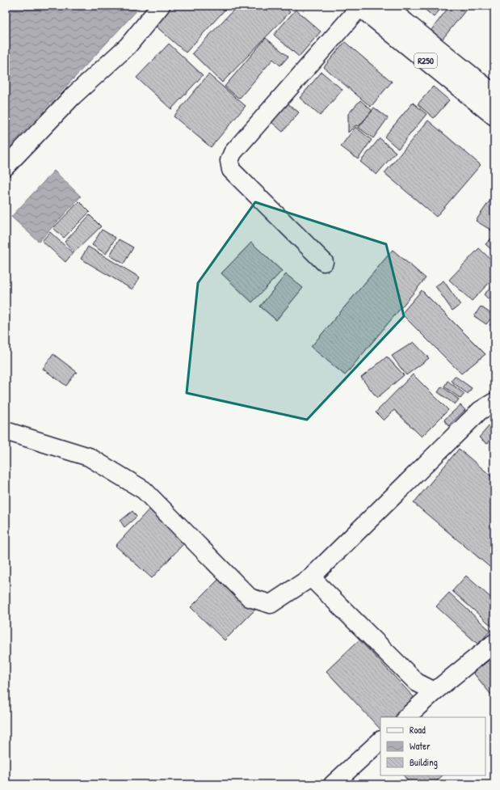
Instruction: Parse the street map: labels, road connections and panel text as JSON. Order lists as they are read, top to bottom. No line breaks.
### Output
{"streets":{"street":["R250"]},"legend":["Road","Water","Building"]}
